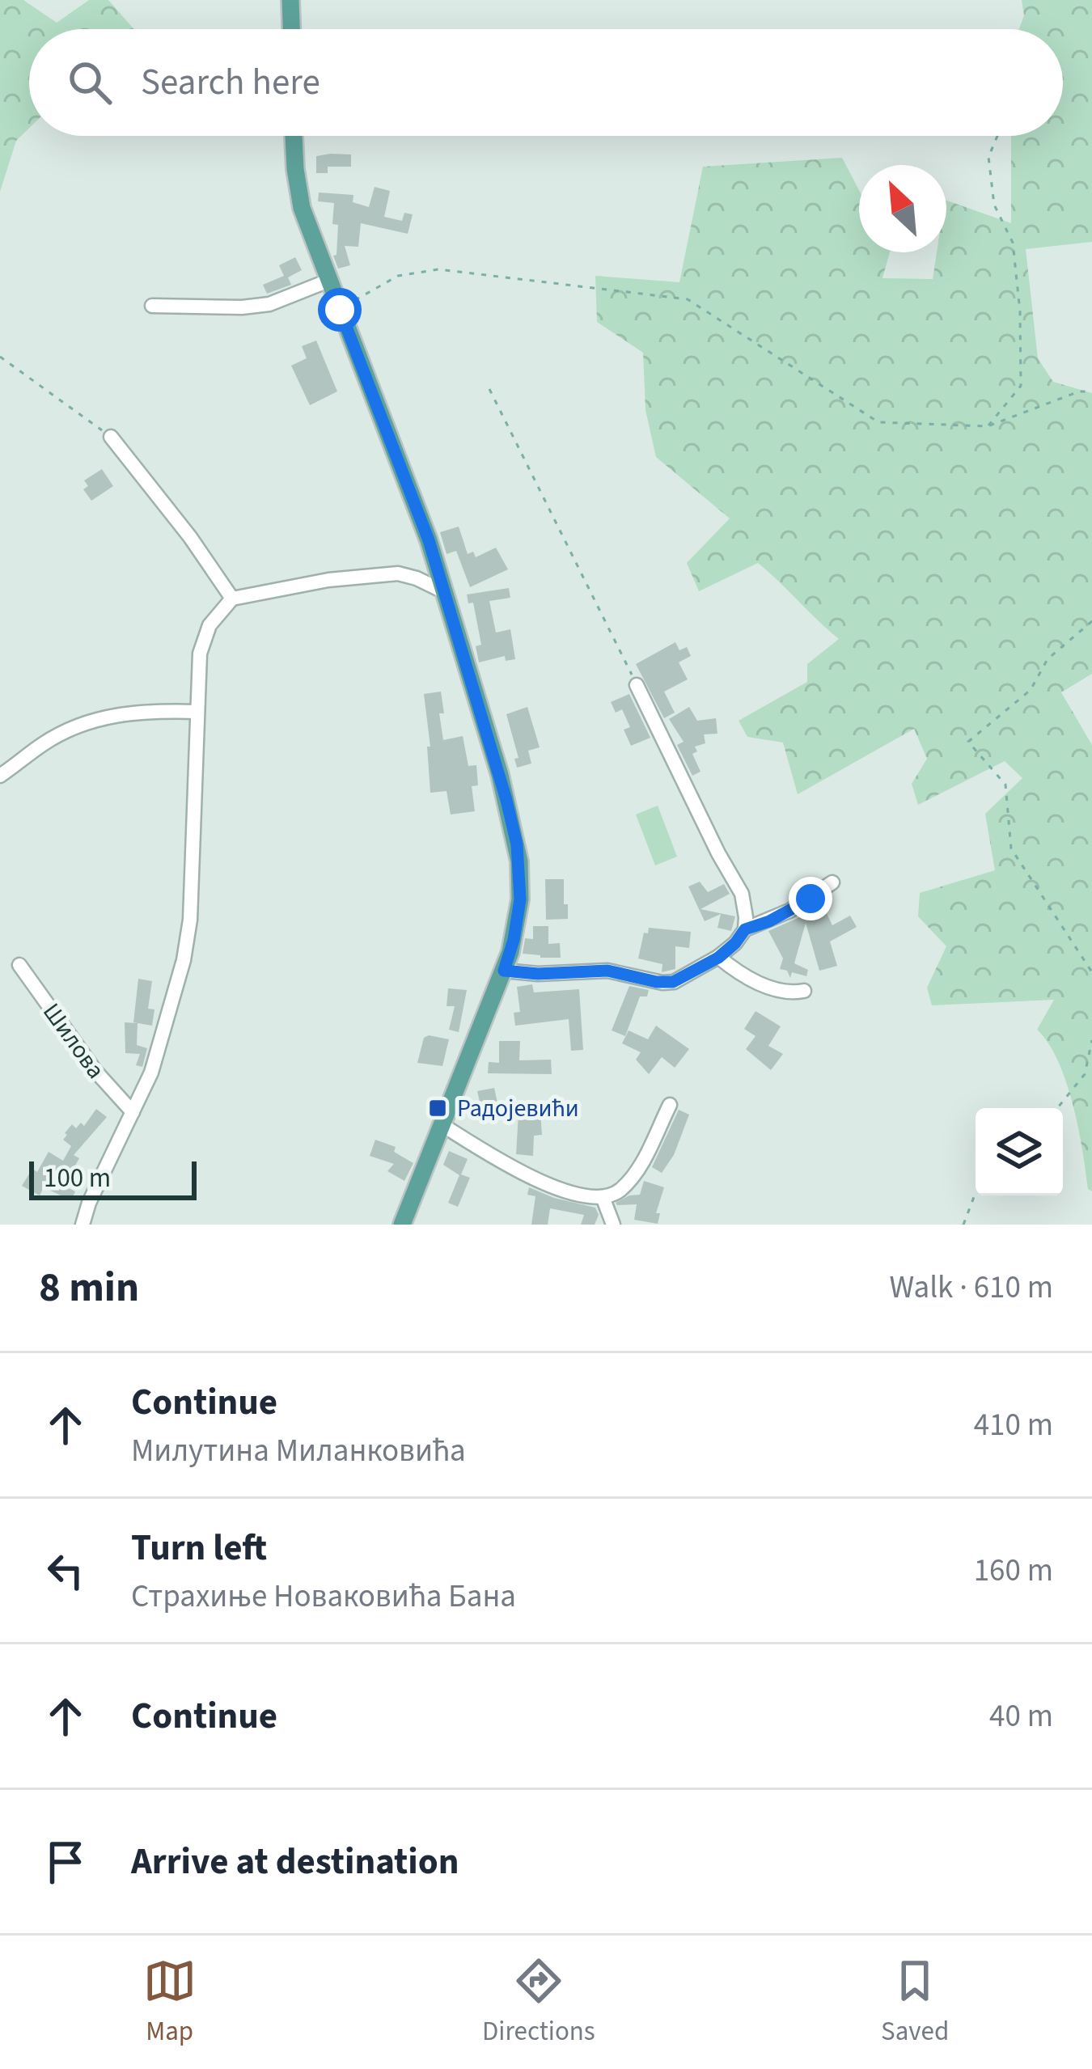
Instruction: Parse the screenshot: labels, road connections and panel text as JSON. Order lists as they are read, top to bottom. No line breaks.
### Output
{"streets":{"street":["Шилова"]},"places":{"transit":["Радојевићи"]},"scale_bar":"100 m","north":"top left","page":{"search":"Search here","scale":"100 m","heading":["8 min","Walk · 610 m"],"list":[["Continue","Милутина Миланковића","410 m"],["Turn left","Страхиње Новаковића Бана","160 m"],["Continue","40 m"],"Arrive at destination"],"nav":["Map","Directions","Saved"]}}
